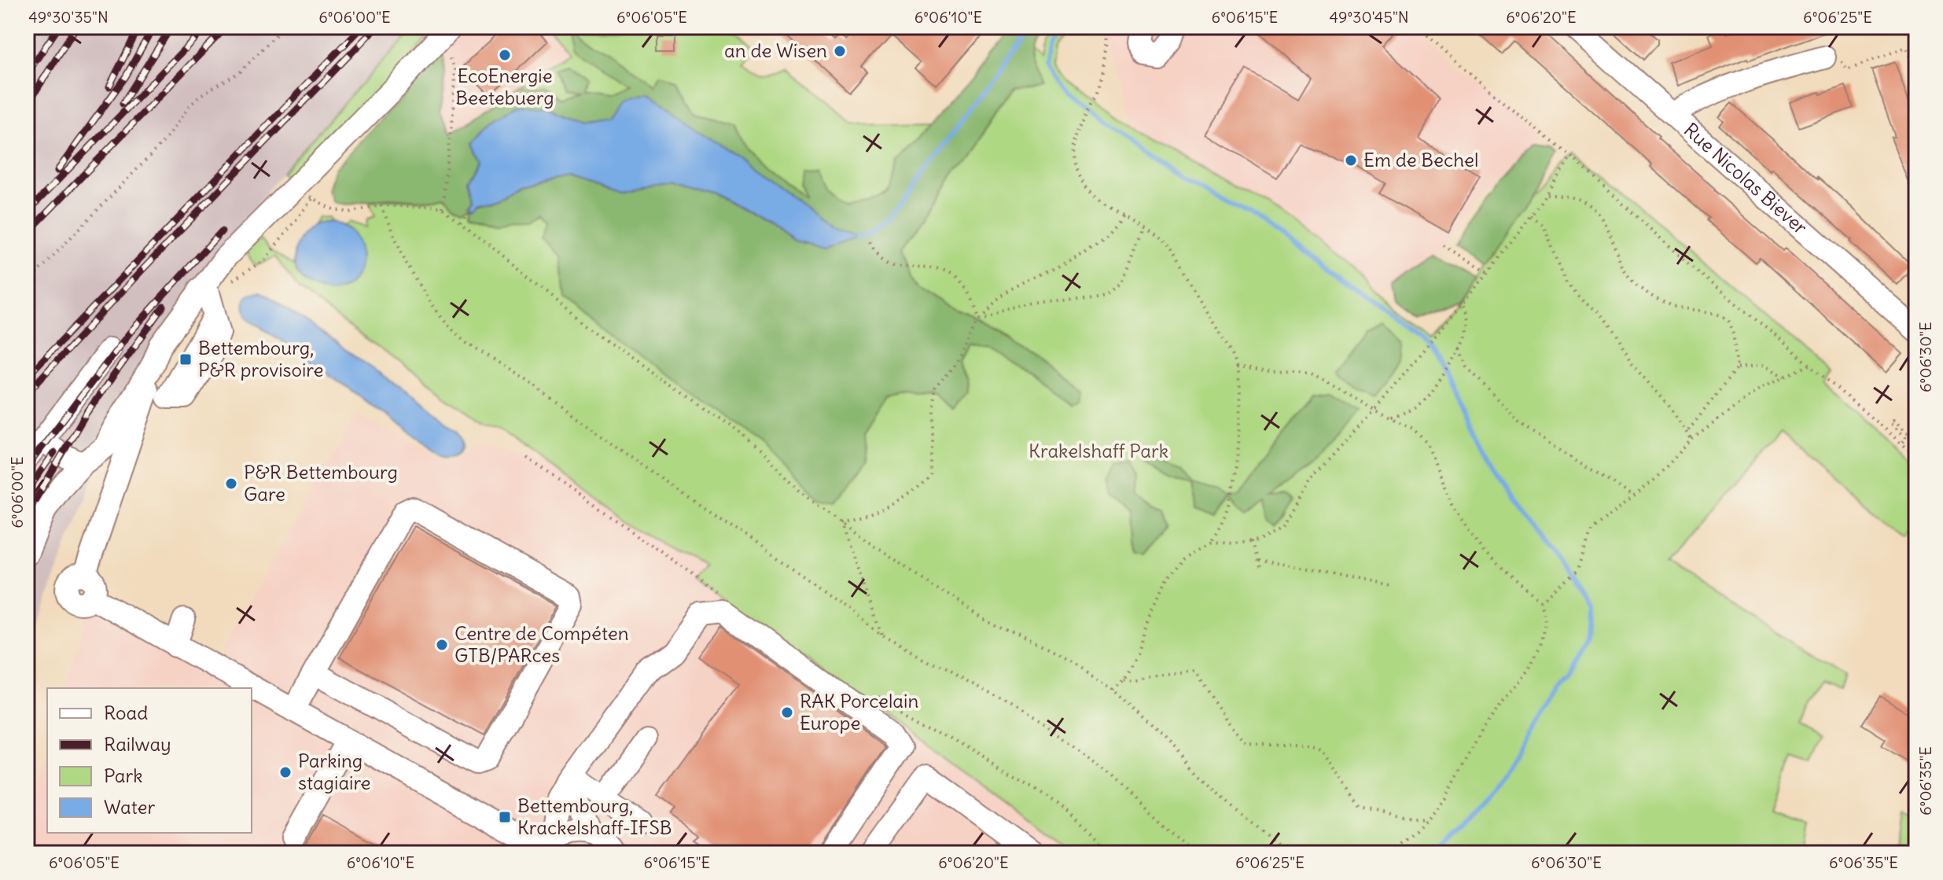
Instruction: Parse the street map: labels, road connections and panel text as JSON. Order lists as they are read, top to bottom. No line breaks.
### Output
{"streets":{"street":["Rue Nicolas Biever"]},"parks":["Krakelshaff Park"],"places":{"other":["an de Wisen","EcoEnergie Beetebuerg","Em de Bechel","P&R Bettembourg Gare","Centre de Compéten GTB/PARces","RAK Porcelain Europe","Parking stagiaire"],"transit":["Bettembourg, P&R provisoire","Bettembourg, Krackelshaff-IFSB"]},"legend":["Road","Railway","Park","Water"],"coordinates":["49°30'35\"N","6°06'00\"E","6°06'05\"E","6°06'10\"E","6°06'15\"E","49°30'45\"N","6°06'20\"E","6°06'25\"E","6°06'30\"E","6°06'35\"E"]}
